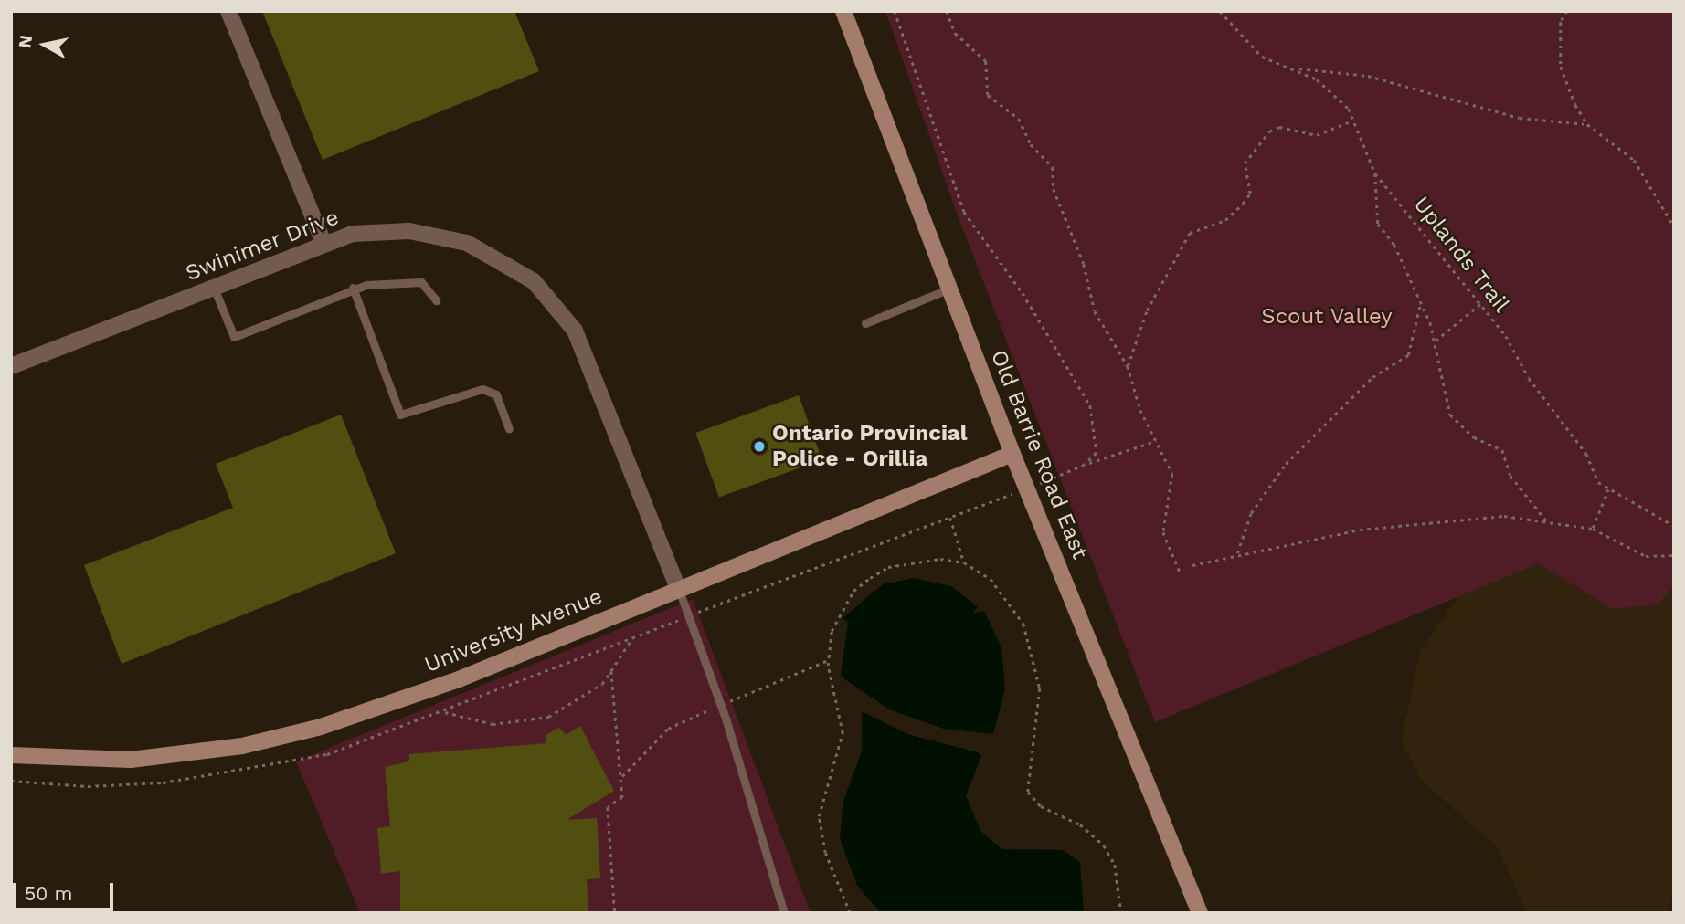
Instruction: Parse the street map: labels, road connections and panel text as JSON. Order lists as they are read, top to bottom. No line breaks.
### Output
{"streets":{"street":["Swinimer Drive","Old Barrie Road East","University Avenue"],"path":["Uplands Trail"]},"crossings":[["Swinimer Drive","University Avenue"],["Old Barrie Road East","University Avenue"]],"parks":["Scout Valley"],"places":["Ontario Provincial Police - Orillia"],"scale_bar":"50 m","north":"left"}
